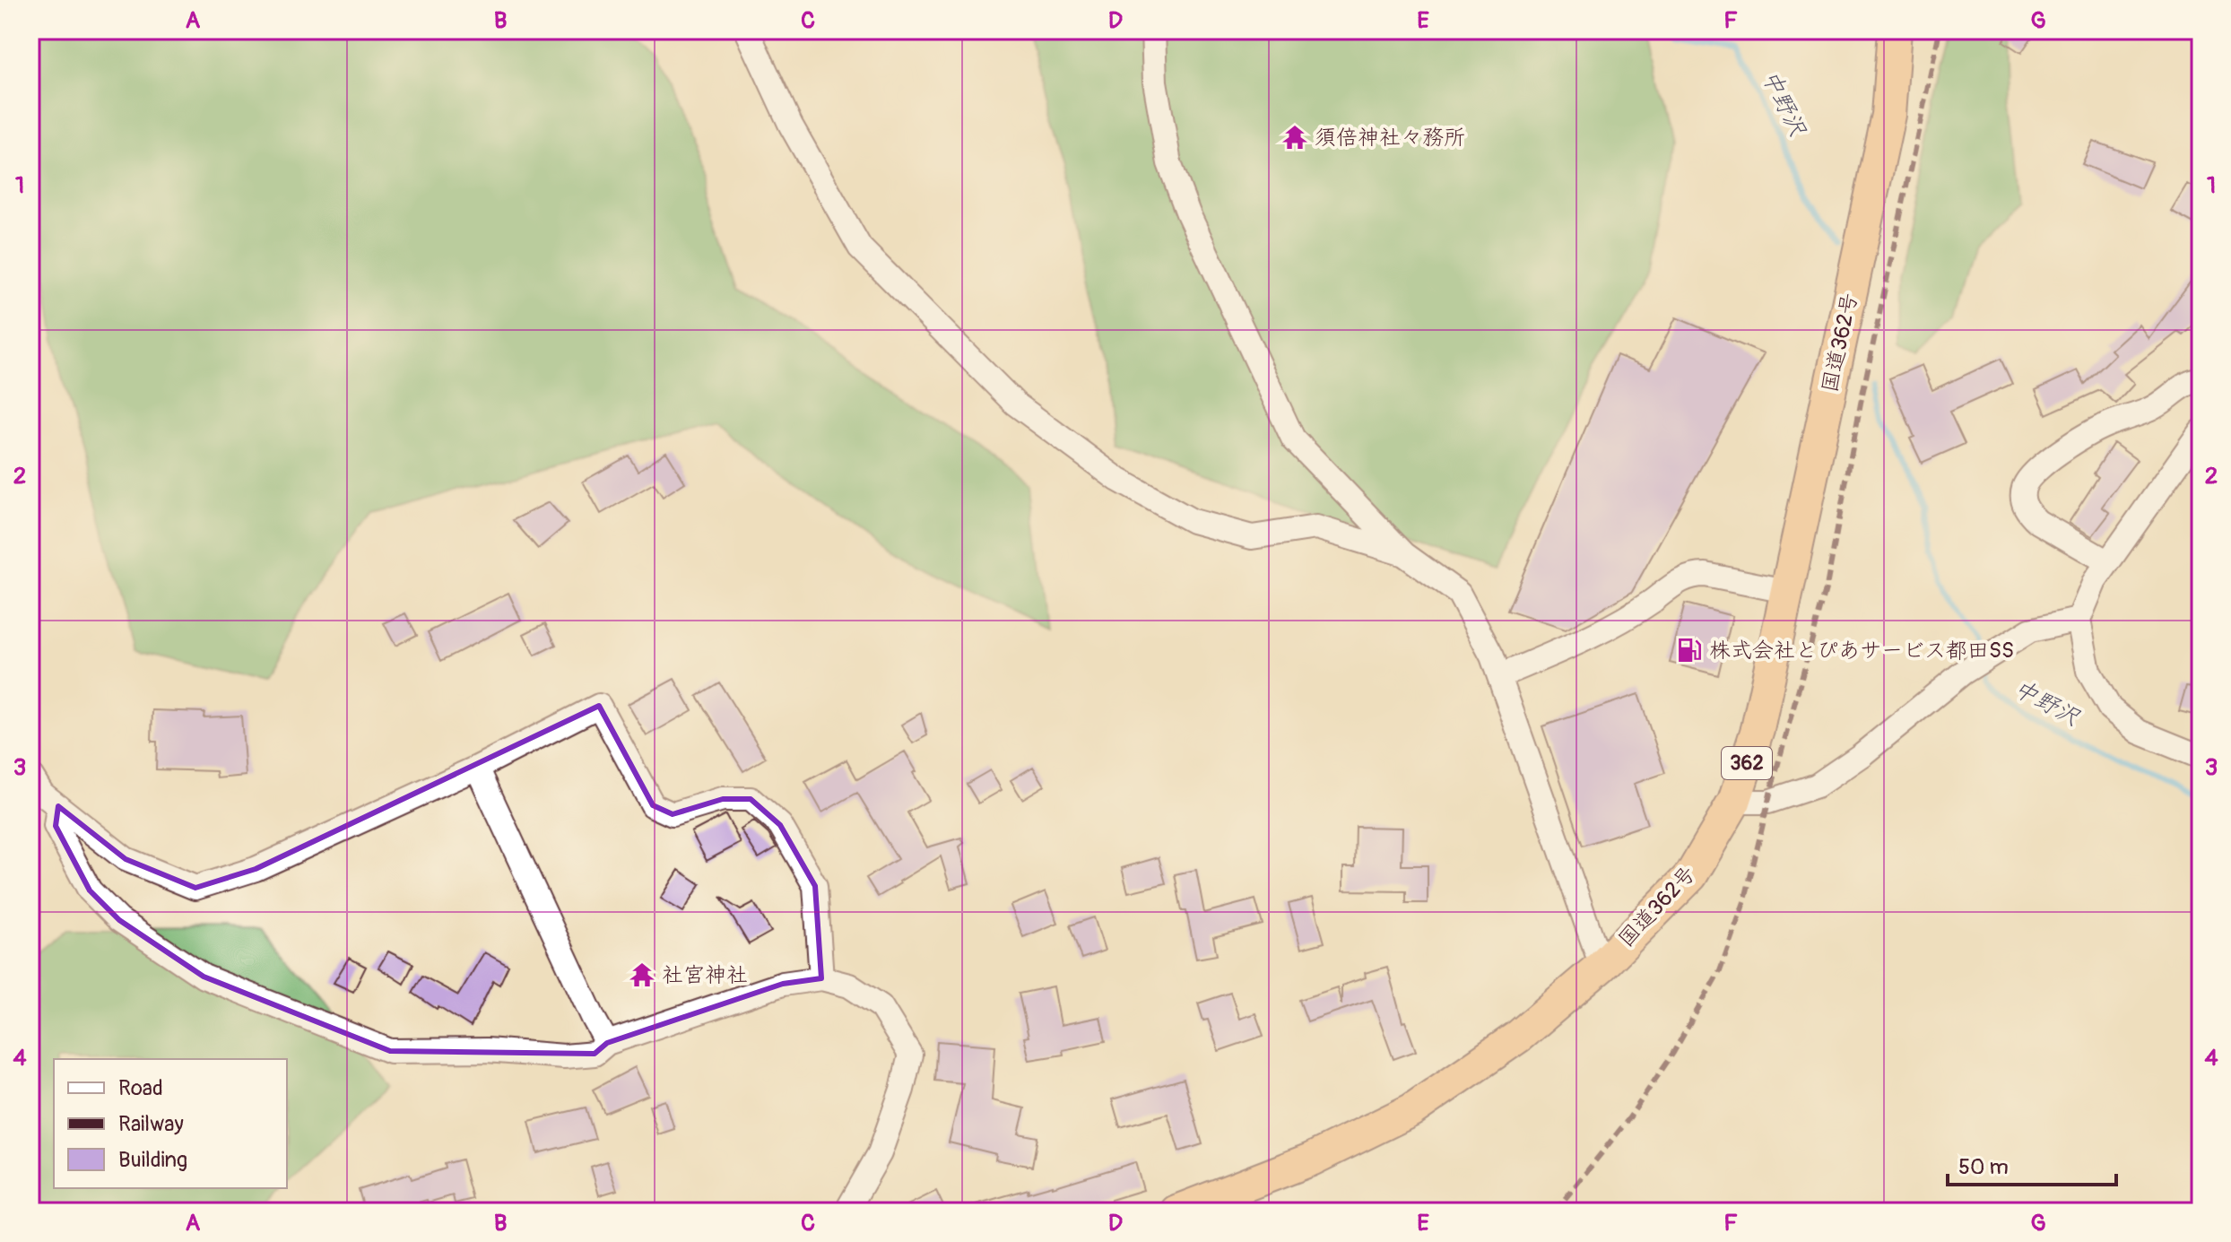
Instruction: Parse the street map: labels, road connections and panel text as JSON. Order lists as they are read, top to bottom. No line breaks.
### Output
{"streets":{"highway":["国道362号","362"]},"water":["中野沢"],"places":{"temple":["須倍神社々務所","社宮神社"],"fuel station":["株式会社とぴあサービス都田SS"]},"legend":["Road","Railway","Building"],"scale_bar":"50 m","grid":{"columns":["A","B","C","D","E","F","G"],"rows":["1","2","3","4"]}}
